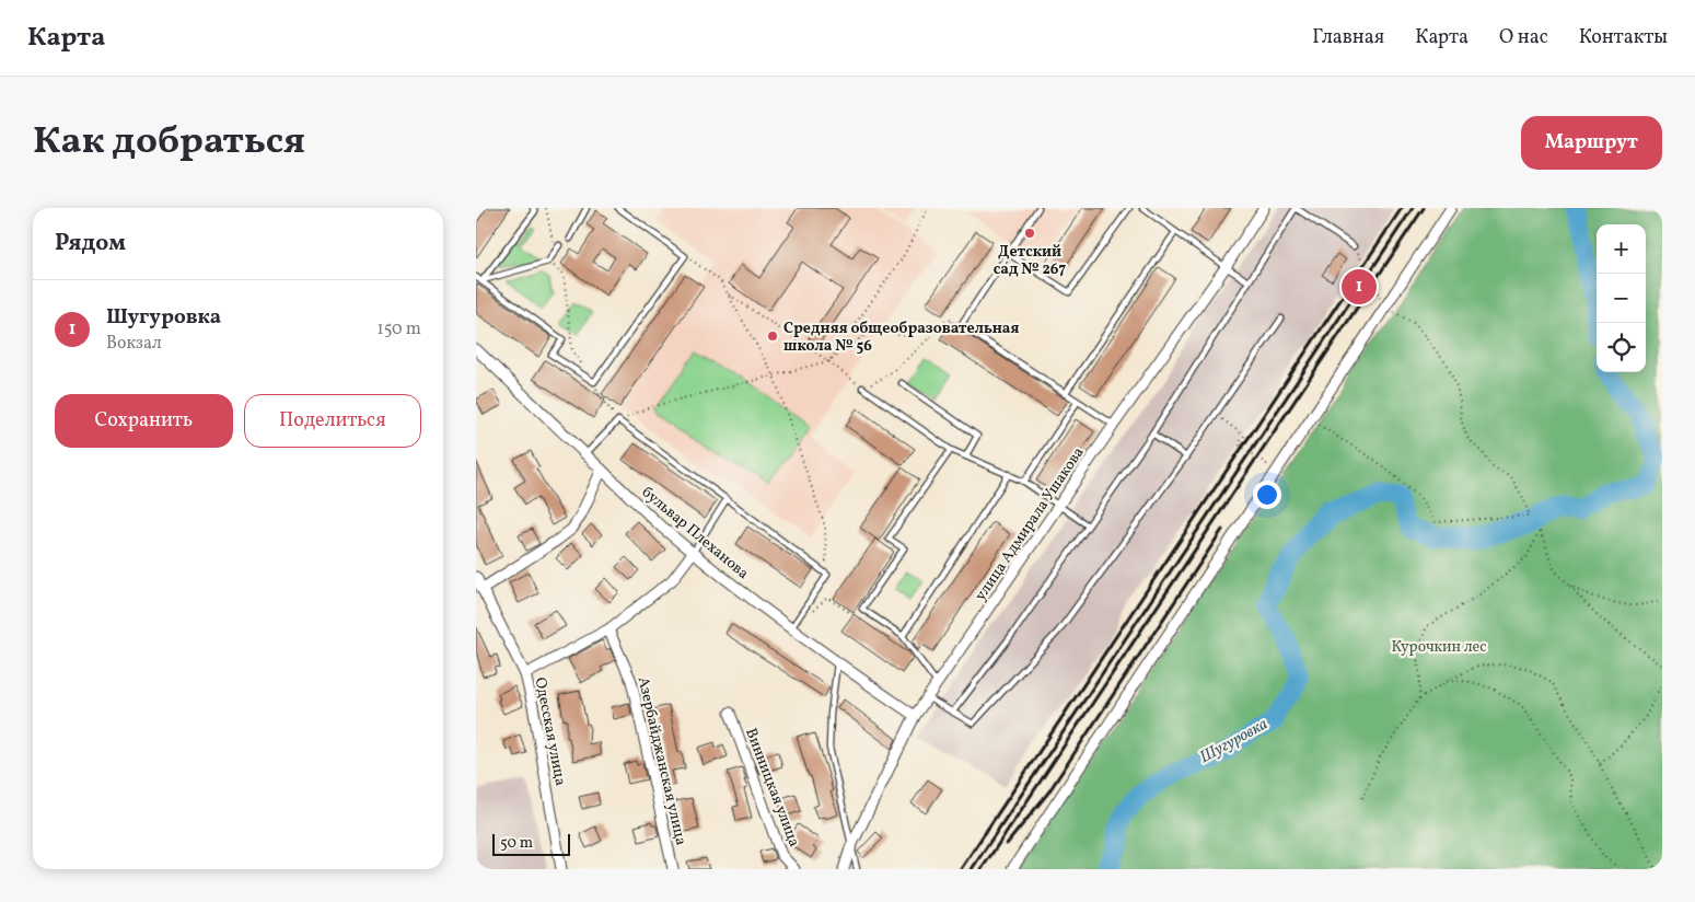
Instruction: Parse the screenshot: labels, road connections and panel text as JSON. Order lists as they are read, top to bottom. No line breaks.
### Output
{"streets":{"street":["улица Адмирала Ушакова","бульвар Плеханова","Одесская улица","Азербайджанская улица","Винницкая улица"]},"crossings":[["улица Адмирала Ушакова","бульвар Плеханова"]],"water":["Шугуровка"],"parks":["Курочкин лес"],"places":["Детский сад № 267","Средняя общеобразовательная школа № 56"],"scale_bar":"50 m","page":{"header":"Карта","nav":["Главная","Карта","О нас","Контакты"],"title":"Как добраться","buttons":["Маршрут",["Сохранить","Поделиться"]],"heading":"Рядом","map_buttons":["+","−"],"pins":"1","list":[{"mark":"1","name":"Шугуровка","note":"Вокзал","value":"150 m"}],"scale":"50 m"}}
